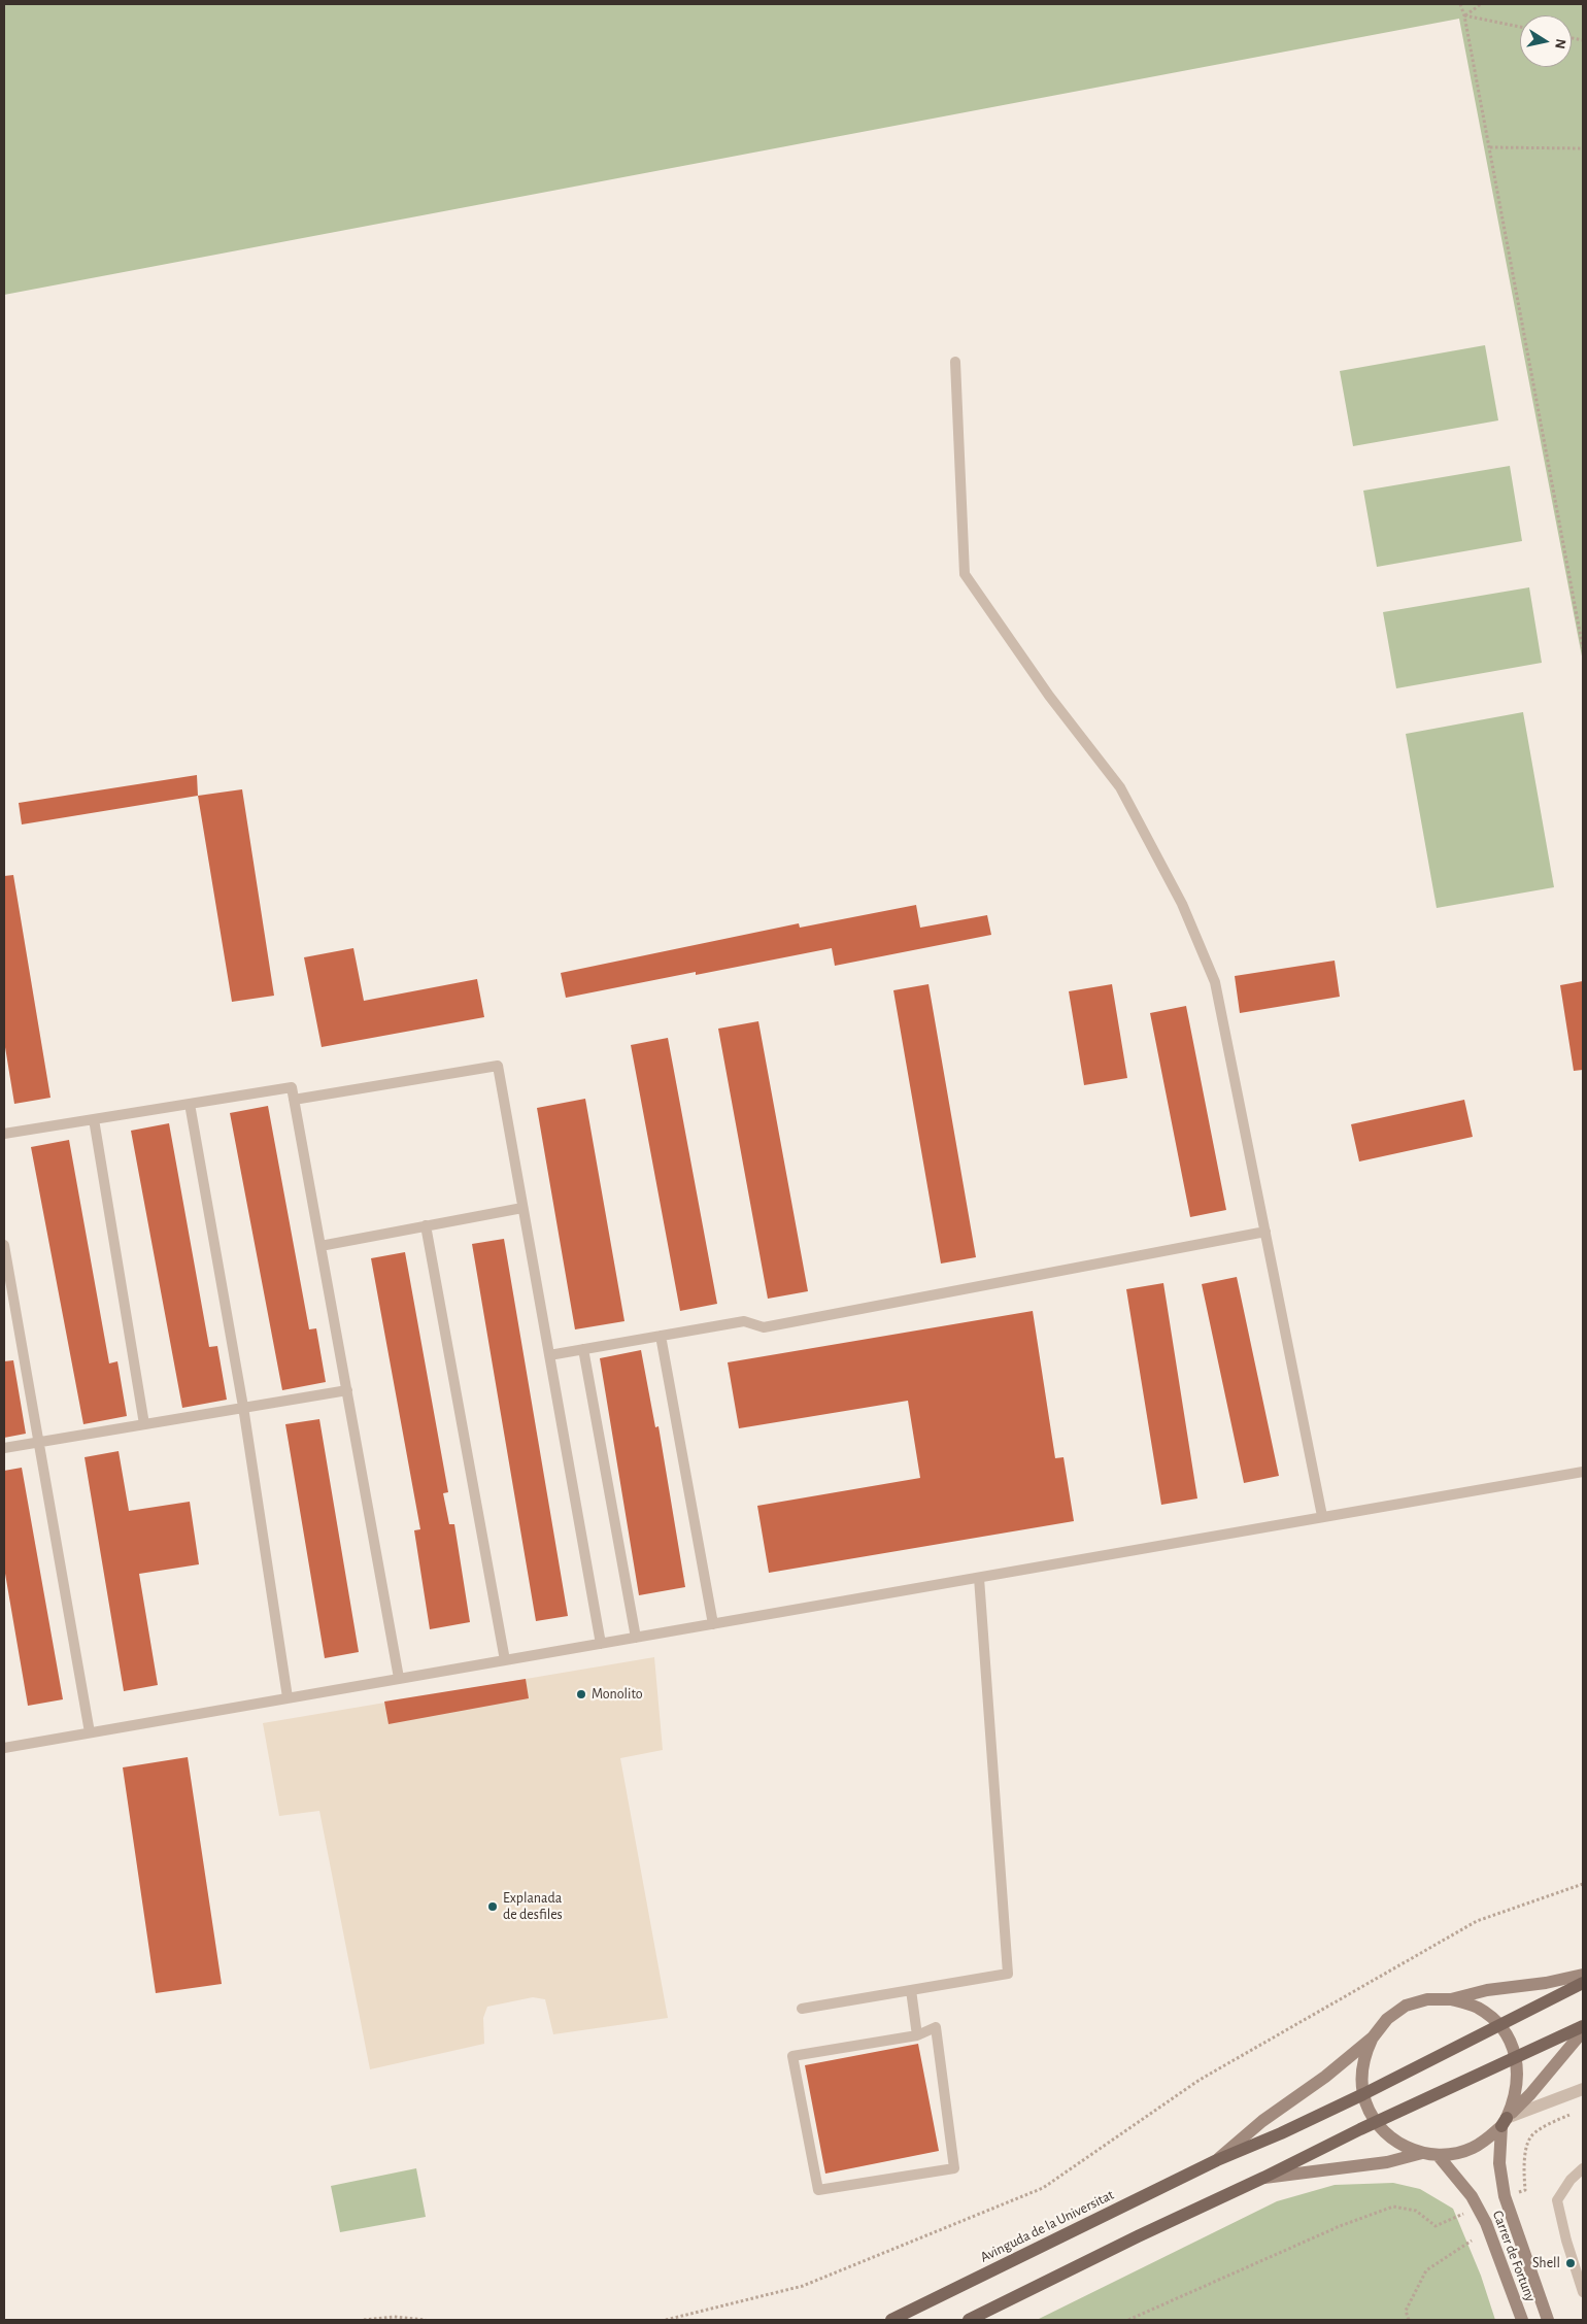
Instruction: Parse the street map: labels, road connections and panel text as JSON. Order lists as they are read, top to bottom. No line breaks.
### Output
{"streets":{"main road":["Avinguda de la Universitat"],"street":["Carrer de Fortuny"]},"crossings":[["Avinguda de la Universitat","Carrer de Fortuny"]],"places":["Monolito","Explanada de desfiles","Shell"],"north":"right"}
